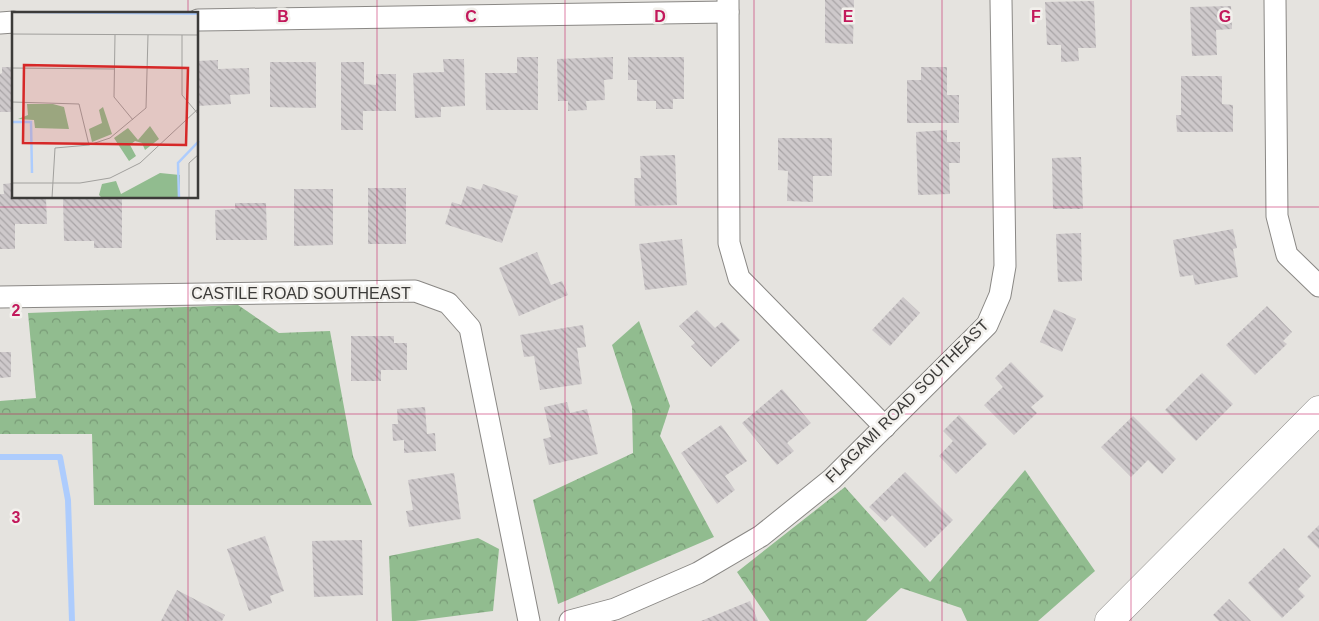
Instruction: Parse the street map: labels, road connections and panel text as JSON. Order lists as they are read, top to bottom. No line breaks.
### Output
{"streets":{"street":["CASTILE ROAD SOUTHEAST","FLAGAMI ROAD SOUTHEAST"]},"grid":{"columns":["B","C","D","E","F","G"],"rows":["2","3"]}}
